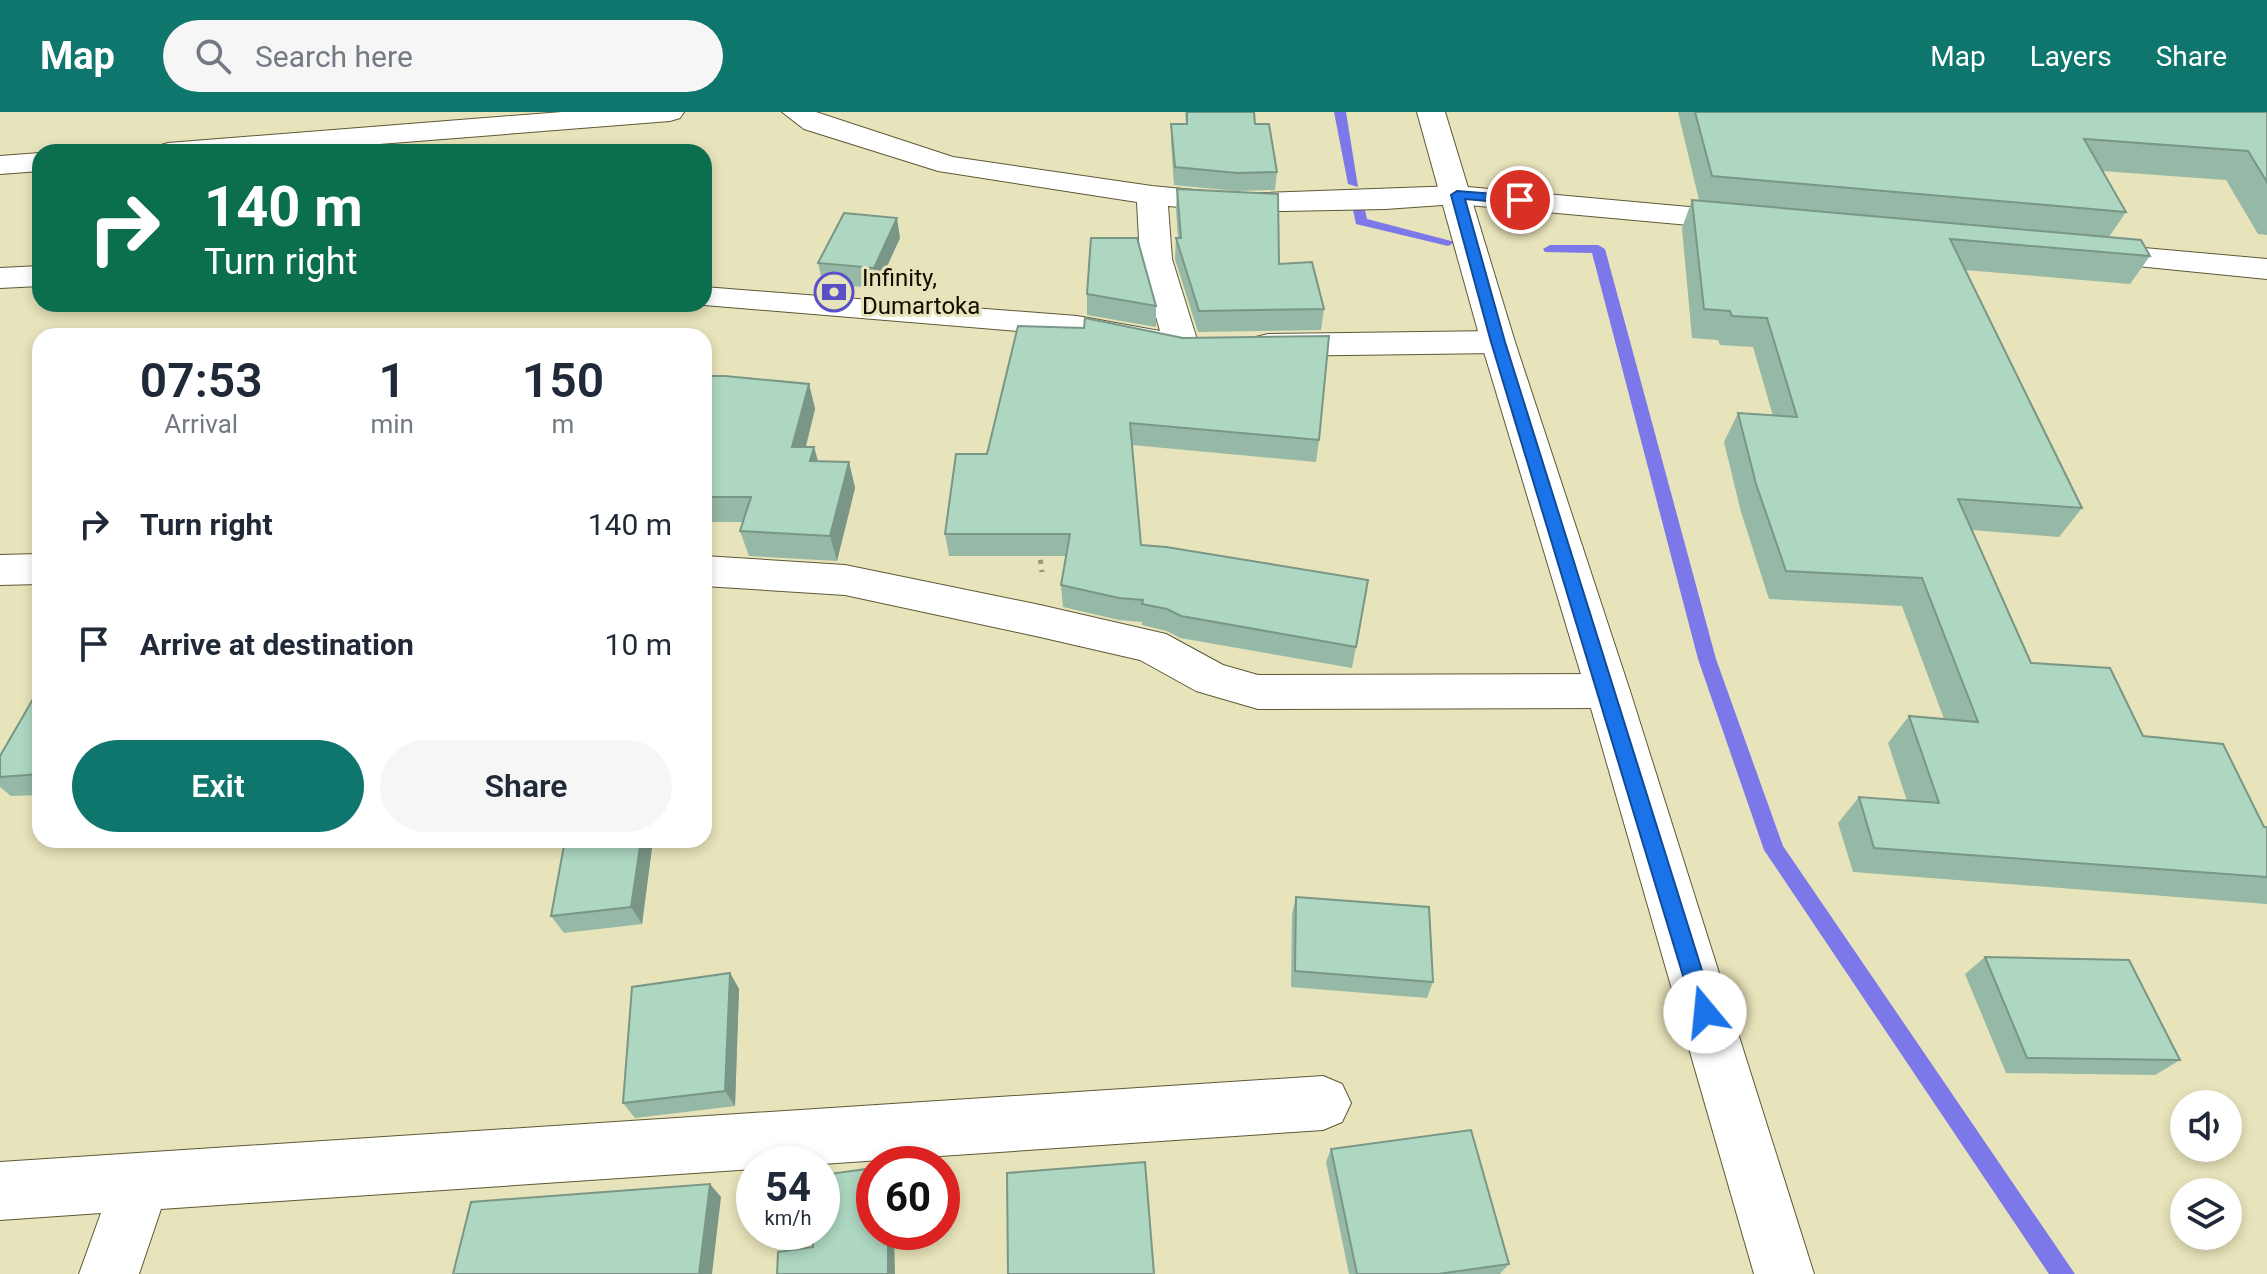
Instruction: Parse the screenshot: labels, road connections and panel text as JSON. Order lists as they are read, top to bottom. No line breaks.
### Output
{"places":{"bank":["Infinity, Dumartoka"]},"page":{"header":"Map","search":"Search here","nav":["Map","Layers","Share"],"turn":["140 m","Turn right"],"eta":["07:53","Arrival","1","min","150","m"],"list":[{"name":"Turn right","value":"140 m"},{"name":"Arrive at destination","value":"10 m"}],"buttons":["Exit","Share"],"speed":"54 km/h","limit":"60"}}
